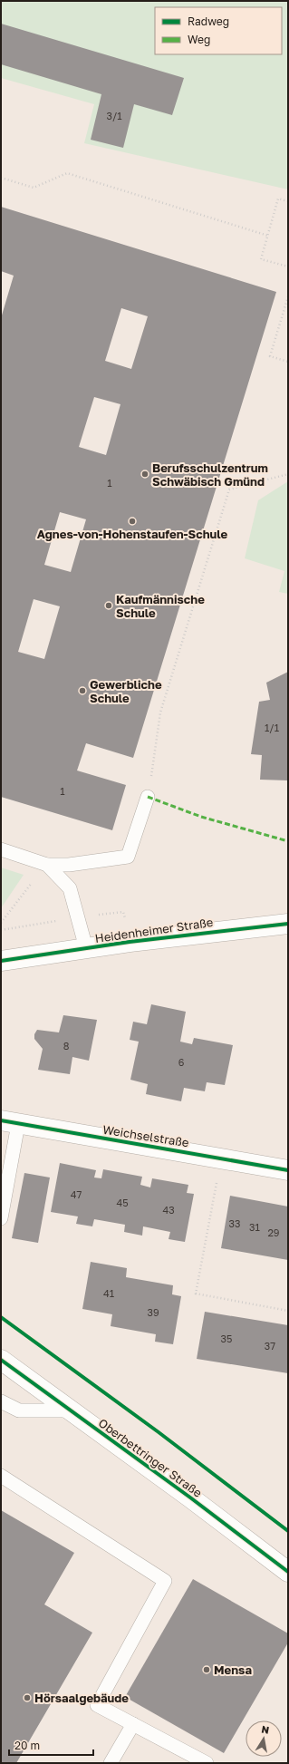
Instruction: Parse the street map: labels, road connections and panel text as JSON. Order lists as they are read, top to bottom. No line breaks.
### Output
{"streets":{"street":["Heidenheimer Straße","Weichselstraße","Oberbettringer Straße"]},"places":["Berufsschulzentrum Schwäbisch Gmünd","Agnes-von-Hohenstaufen-Schule","Kaufmännische Schule","Gewerbliche Schule","Mensa","Hörsaalgebäude"],"house_numbers":["3/1","1","1/1","1","8","6","47","45","43","33","31","29","41","39","35","37"],"legend":["Radweg","Weg"],"scale_bar":"20 m","north":"top"}
